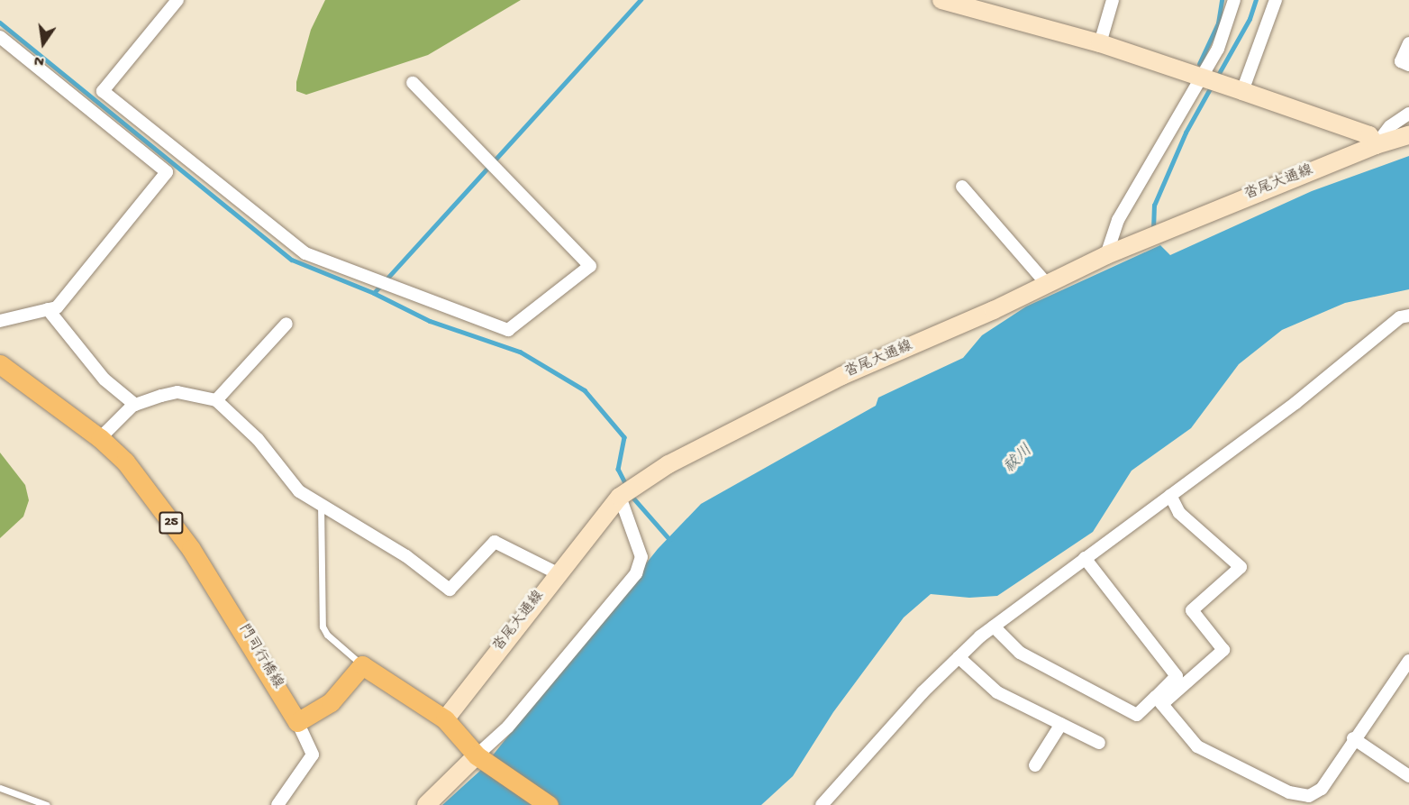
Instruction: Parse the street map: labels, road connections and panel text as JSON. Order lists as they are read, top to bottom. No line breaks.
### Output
{"streets":{"main road":["沓尾大通線","25","門司行橋線"]},"water":["祓川"],"north":"bottom"}
